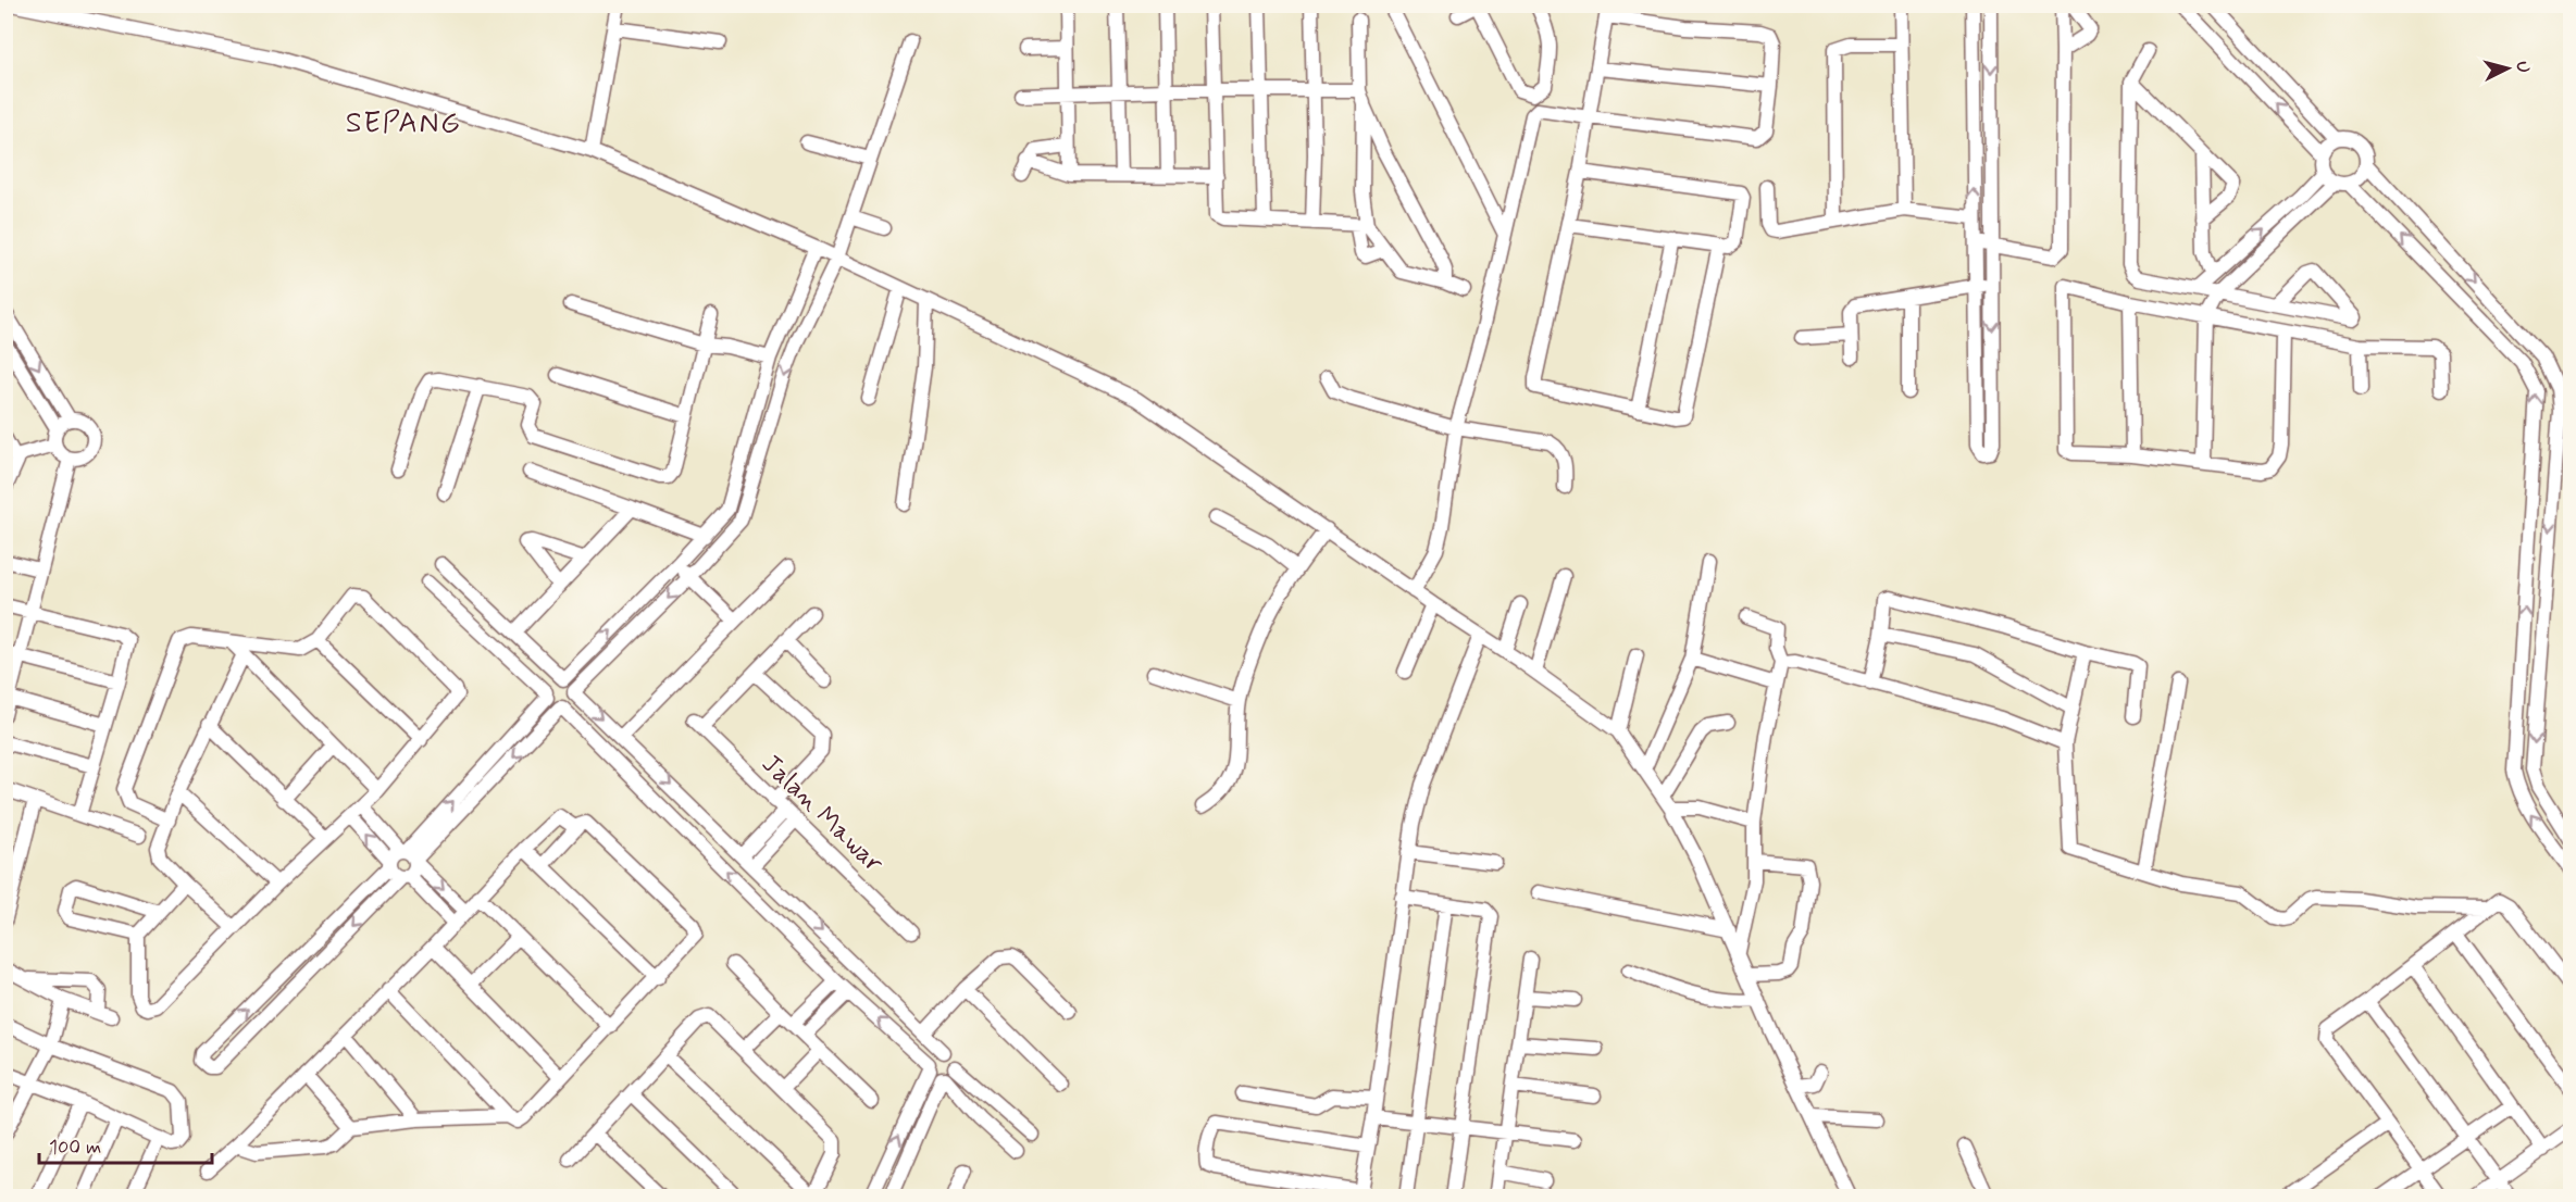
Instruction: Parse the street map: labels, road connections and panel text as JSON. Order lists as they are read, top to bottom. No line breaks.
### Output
{"streets":{"street":["Jalan Mawar"]},"districts":["SEPANG"],"scale_bar":"100 m","north":"right"}
